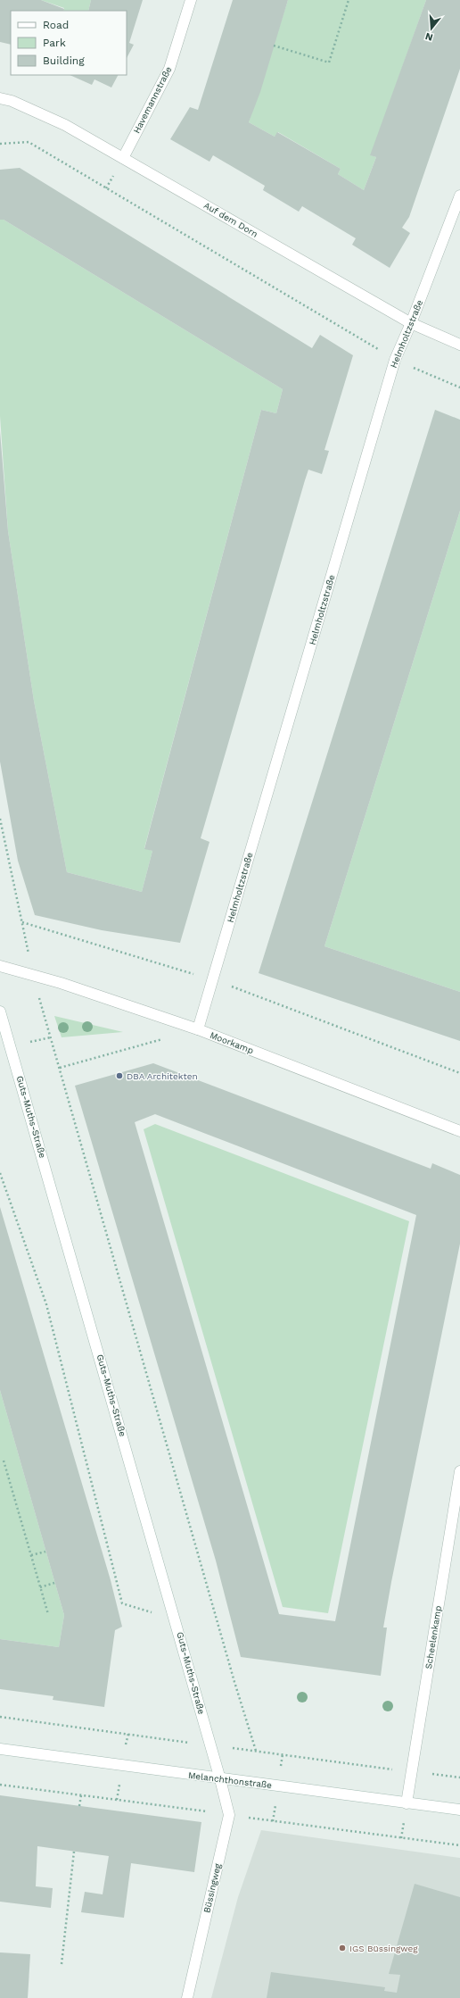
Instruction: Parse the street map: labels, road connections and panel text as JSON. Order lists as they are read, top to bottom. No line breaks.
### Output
{"streets":{"street":["Havemannstraße","Auf dem Dorn","Helmholtzstraße","Moorkamp","Guts-Muths-Straße","Scheelenkamp","Melanchthonstraße","Büssingweg"]},"crossings":[["Havemannstraße","Auf dem Dorn"],["Auf dem Dorn","Helmholtzstraße"],["Helmholtzstraße","Moorkamp"],["Guts-Muths-Straße","Melanchthonstraße"],["Guts-Muths-Straße","Büssingweg"],["Scheelenkamp","Melanchthonstraße"],["Melanchthonstraße","Büssingweg"]],"places":["DBA Architekten","IGS Büssingweg"],"legend":["Road","Park","Building"],"north":"bottom"}
